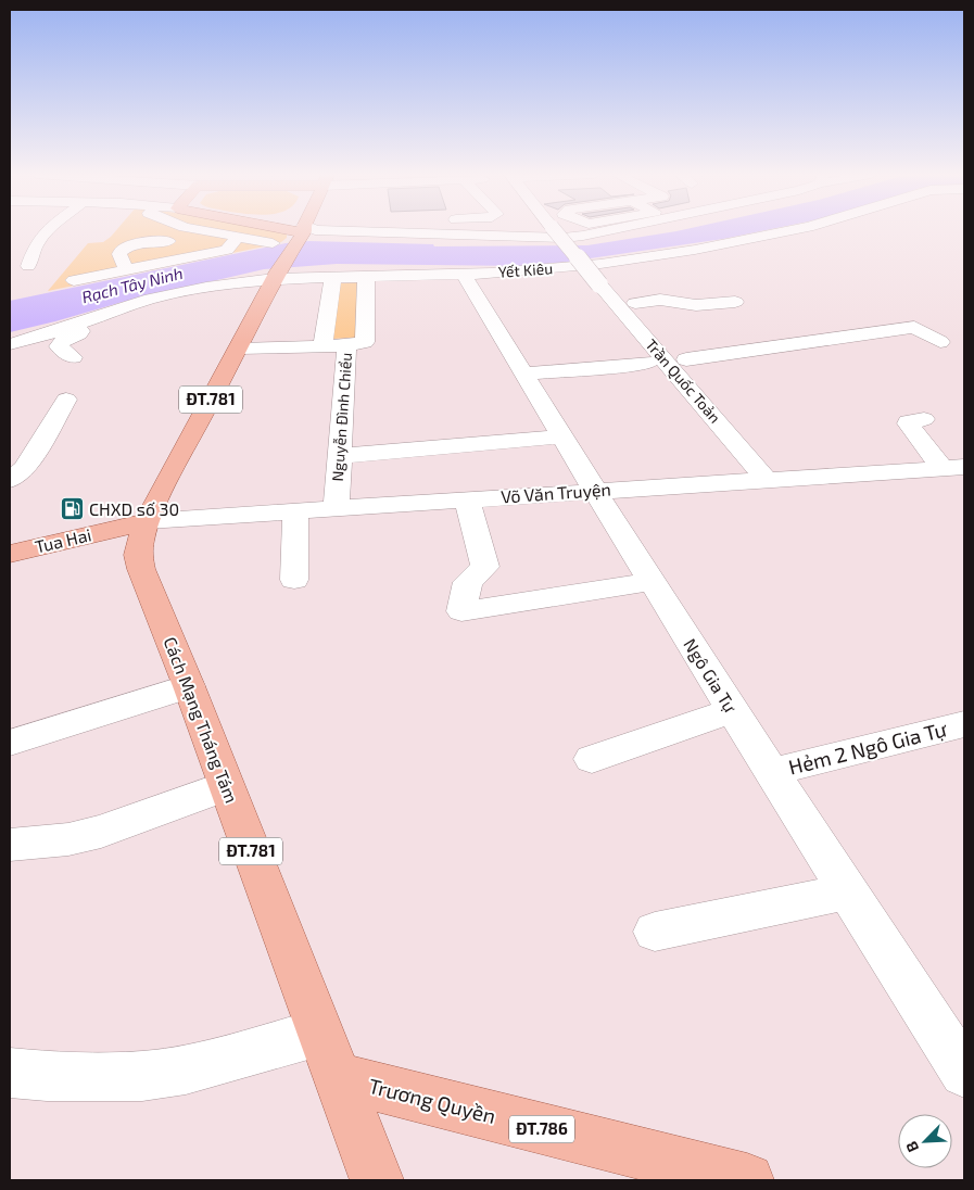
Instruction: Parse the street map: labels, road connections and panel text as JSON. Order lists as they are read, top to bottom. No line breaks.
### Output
{"streets":{"main road":["ĐT.781","Tua Hai","Cách Mạng Tháng Tám","Trương Quyền","ĐT.786"],"street":["Yết Kiêu","Trần Quốc Toản","Nguyễn Đình Chiểu","Võ Văn Truyện","Ngô Gia Tự","Hẻm 2 Ngô Gia Tự"]},"crossings":[["Yết Kiêu","Trần Quốc Toản"],["Yết Kiêu","ĐT.781"],["Yết Kiêu","Nguyễn Đình Chiểu"],["Yết Kiêu","Ngô Gia Tự"],["Yết Kiêu","Cách Mạng Tháng Tám"],["Trần Quốc Toản","Võ Văn Truyện"],["ĐT.781","Cách Mạng Tháng Tám"],["Nguyễn Đình Chiểu","Võ Văn Truyện"],["Võ Văn Truyện","Tua Hai"],["Võ Văn Truyện","Ngô Gia Tự"],["Võ Văn Truyện","Cách Mạng Tháng Tám"],["Tua Hai","Cách Mạng Tháng Tám"],["Ngô Gia Tự","Hẻm 2 Ngô Gia Tự"],["Cách Mạng Tháng Tám","Trương Quyền"]],"water":["Rạch Tây Ninh"],"places":{"fuel station":["CHXD số 30"]},"north":"bottom left"}
